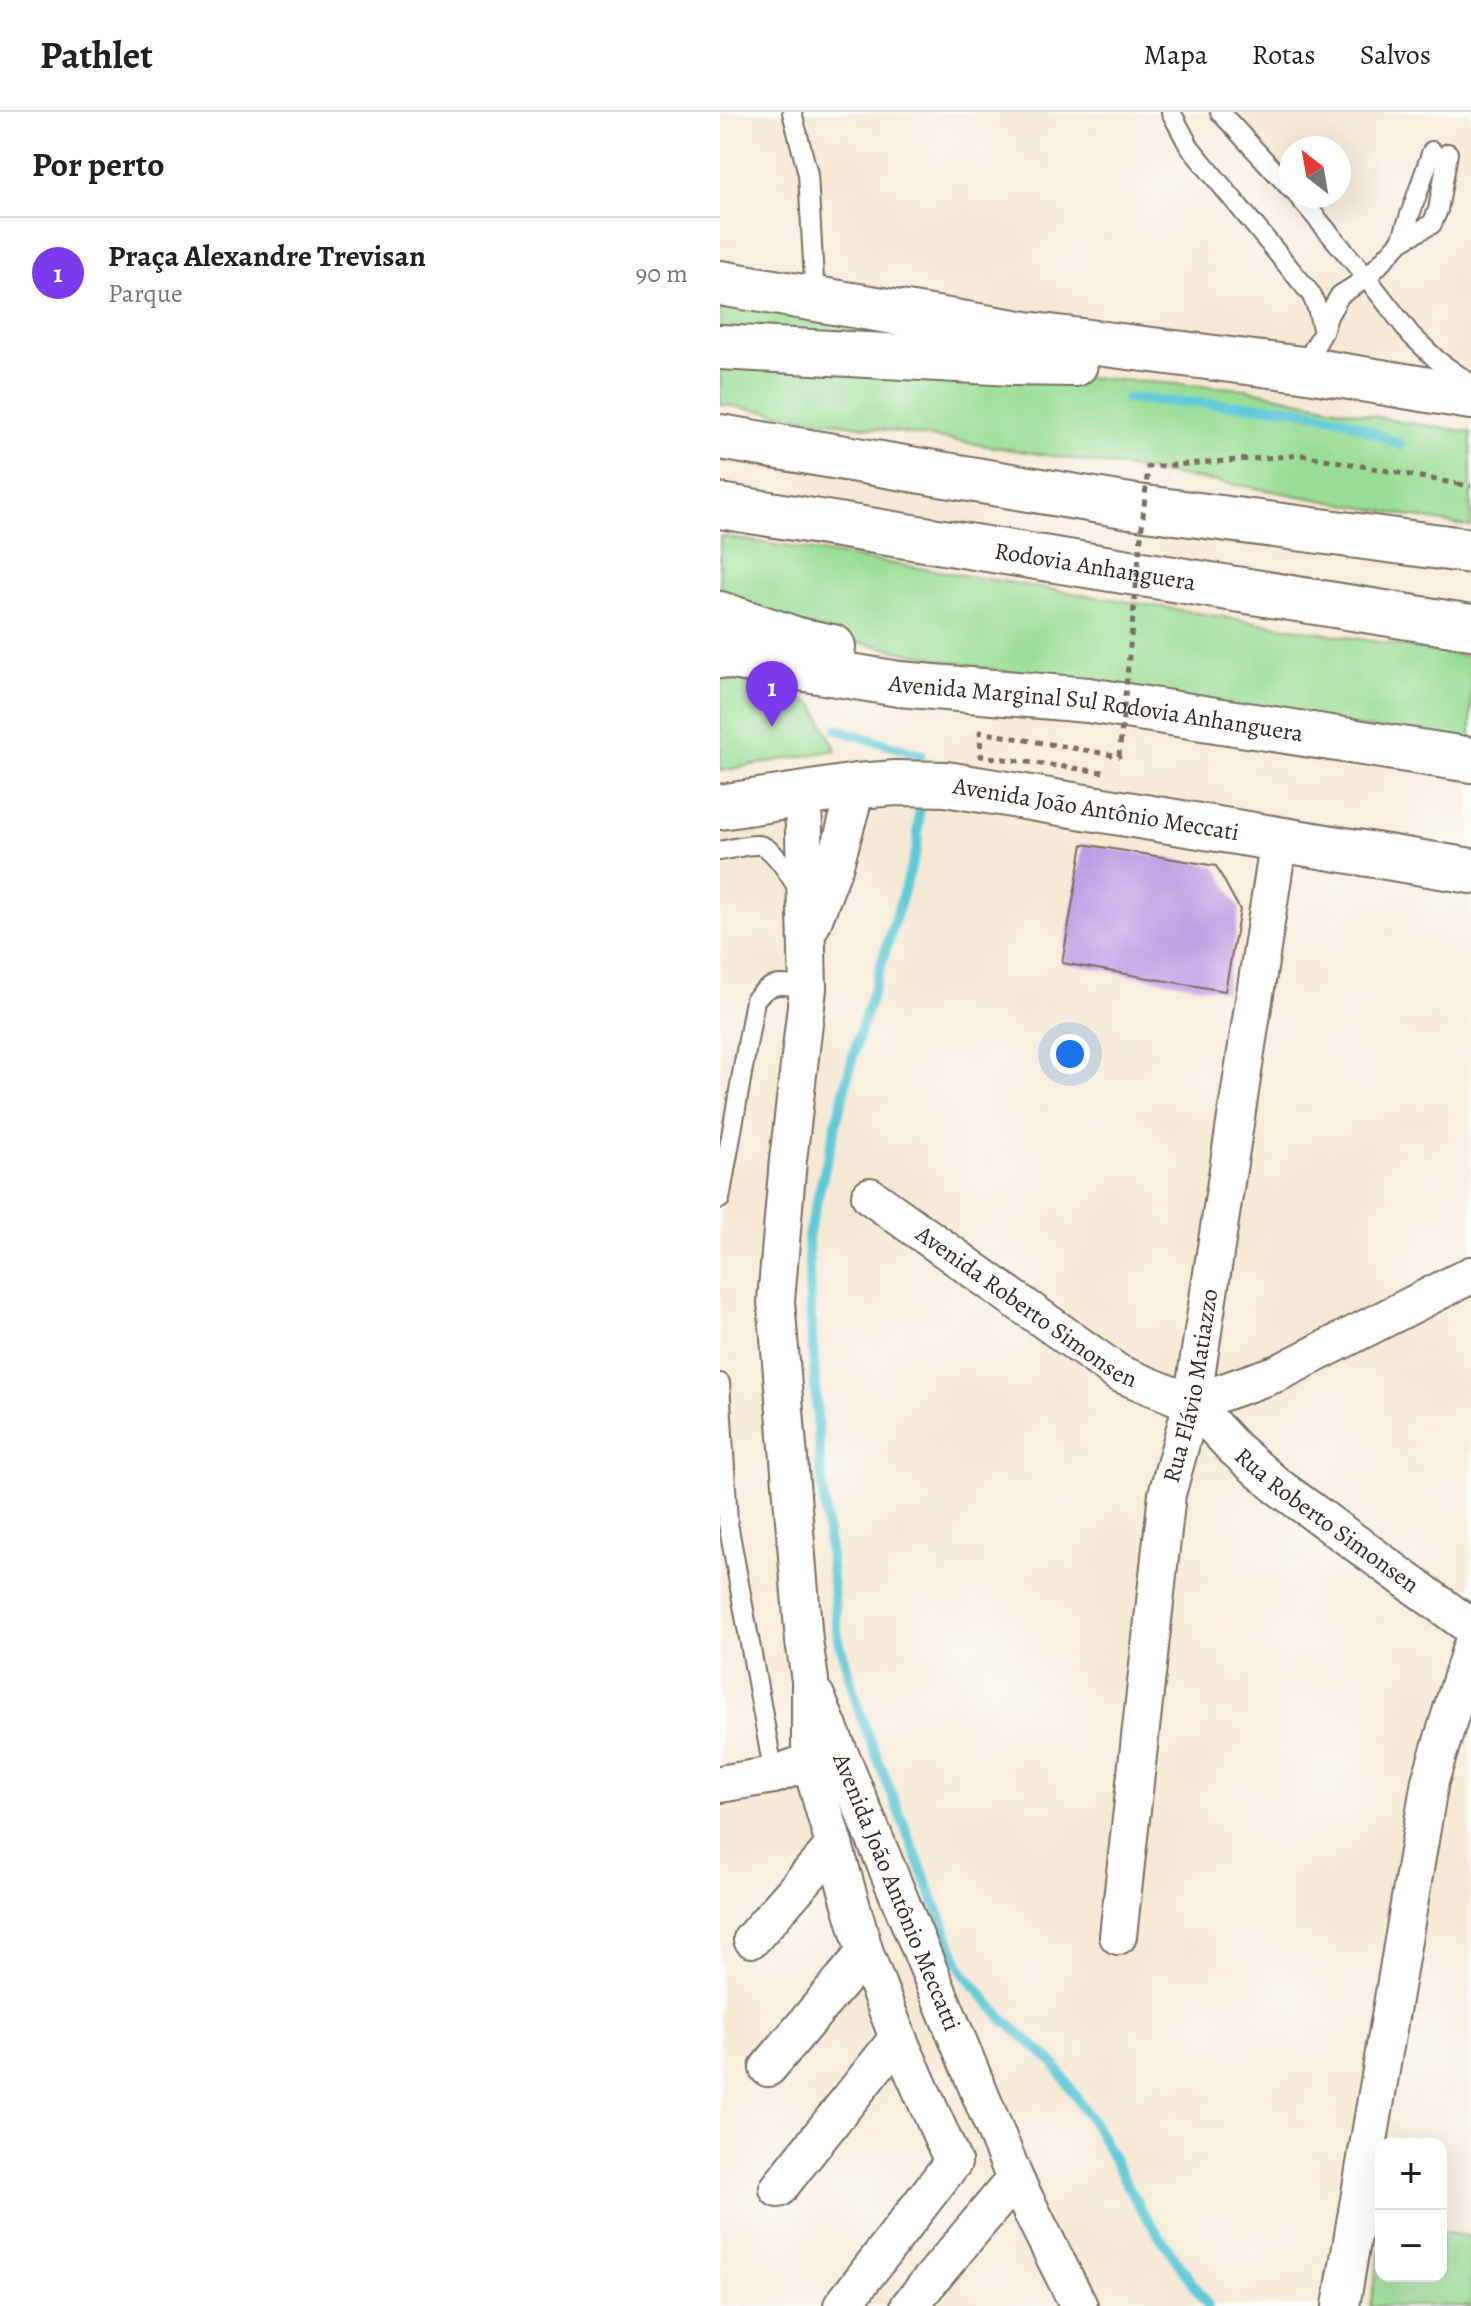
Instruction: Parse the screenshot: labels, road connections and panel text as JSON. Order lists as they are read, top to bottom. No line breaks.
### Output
{"streets":{"main road":["Rodovia Anhanguera","Avenida Marginal Sul Rodovia Anhanguera","Avenida João Antônio Meccati"],"street":["Avenida Roberto Simonsen","Rua Flávio Matiazzo","Rua Roberto Simonsen","Avenida João Antônio Meccatti"]},"crossings":[["Avenida João Antônio Meccati","Rua Flávio Matiazzo"],["Avenida Roberto Simonsen","Rua Flávio Matiazzo"],["Avenida Roberto Simonsen","Rua Roberto Simonsen"],["Rua Flávio Matiazzo","Rua Roberto Simonsen"]],"north":"top left","page":{"header":"Pathlet","nav":["Mapa","Rotas","Salvos"],"heading":"Por perto","list":[{"mark":"1","name":"Praça Alexandre Trevisan","note":"Parque","value":"90 m"}],"pins":"1","map_buttons":["+","−"]}}
